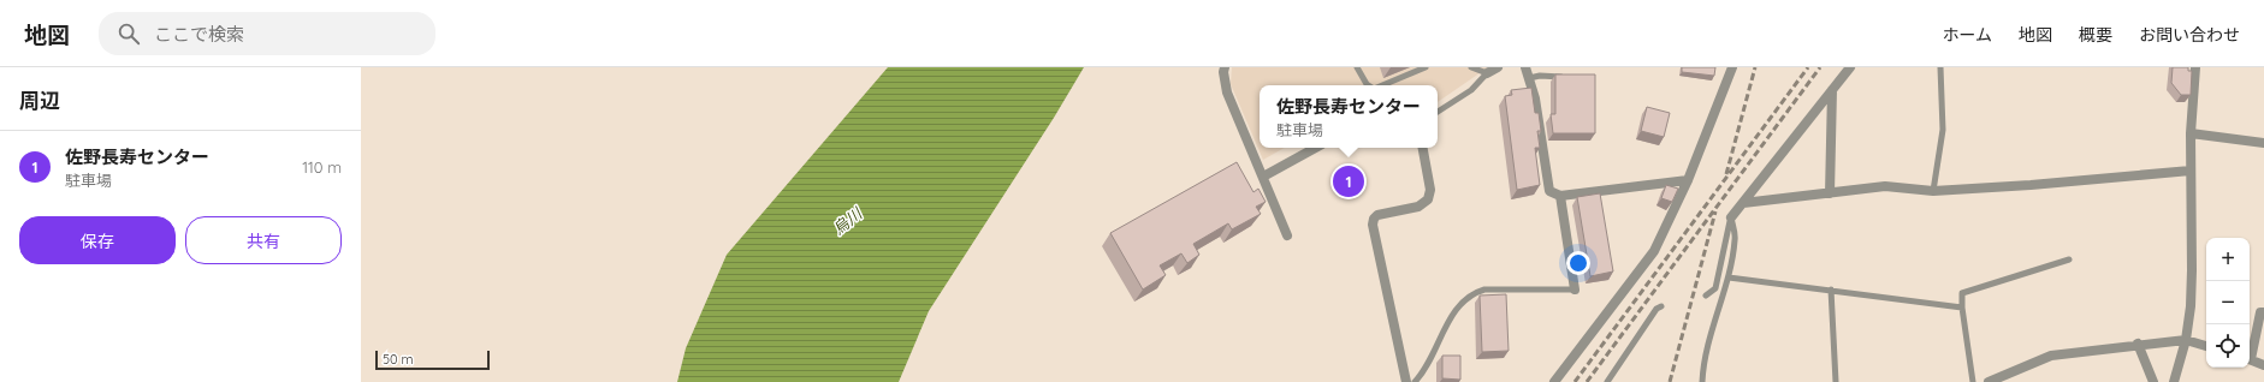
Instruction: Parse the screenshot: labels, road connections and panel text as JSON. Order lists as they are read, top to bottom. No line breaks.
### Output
{"water":["烏川"],"scale_bar":"50 m","page":{"header":"地図","search":"ここで検索","nav":["ホーム","地図","概要","お問い合わせ"],"heading":"周辺","popup":["佐野長寿センター","駐車場"],"list":[{"mark":"1","name":"佐野長寿センター","note":"駐車場","value":"110 m"}],"pins":"1","buttons":["保存","共有"],"map_buttons":["+","−"],"scale":"50 m"}}
